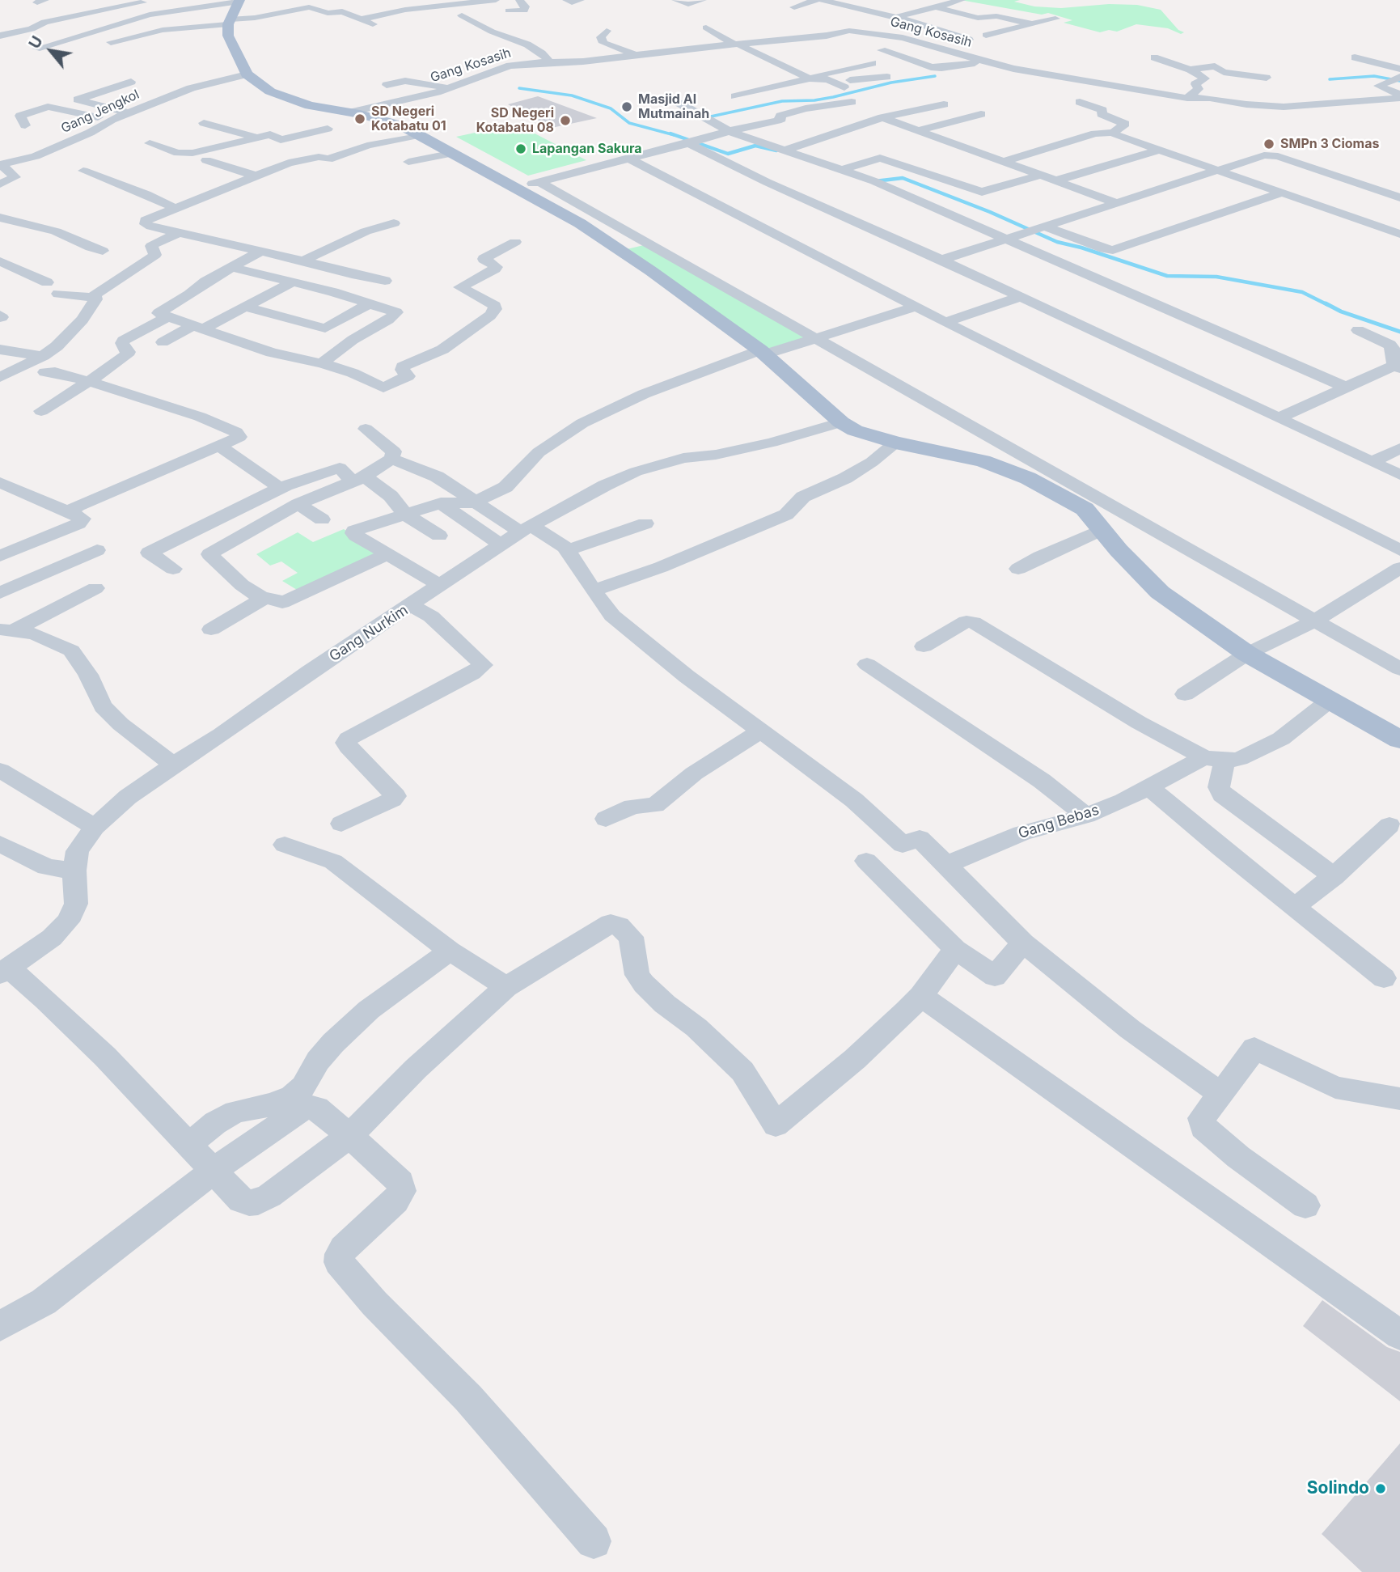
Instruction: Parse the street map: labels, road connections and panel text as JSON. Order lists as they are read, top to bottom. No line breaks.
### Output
{"streets":{"street":["Gang Kosasih","Gang Jengkol","Gang Nurkim","Gang Bebas"]},"places":["Masjid Al Mutmainah","SD Negeri Kotabatu 01","SD Negeri Kotabatu 08","SMPn 3 Ciomas","Lapangan Sakura","Solindo"],"north":"top left"}
